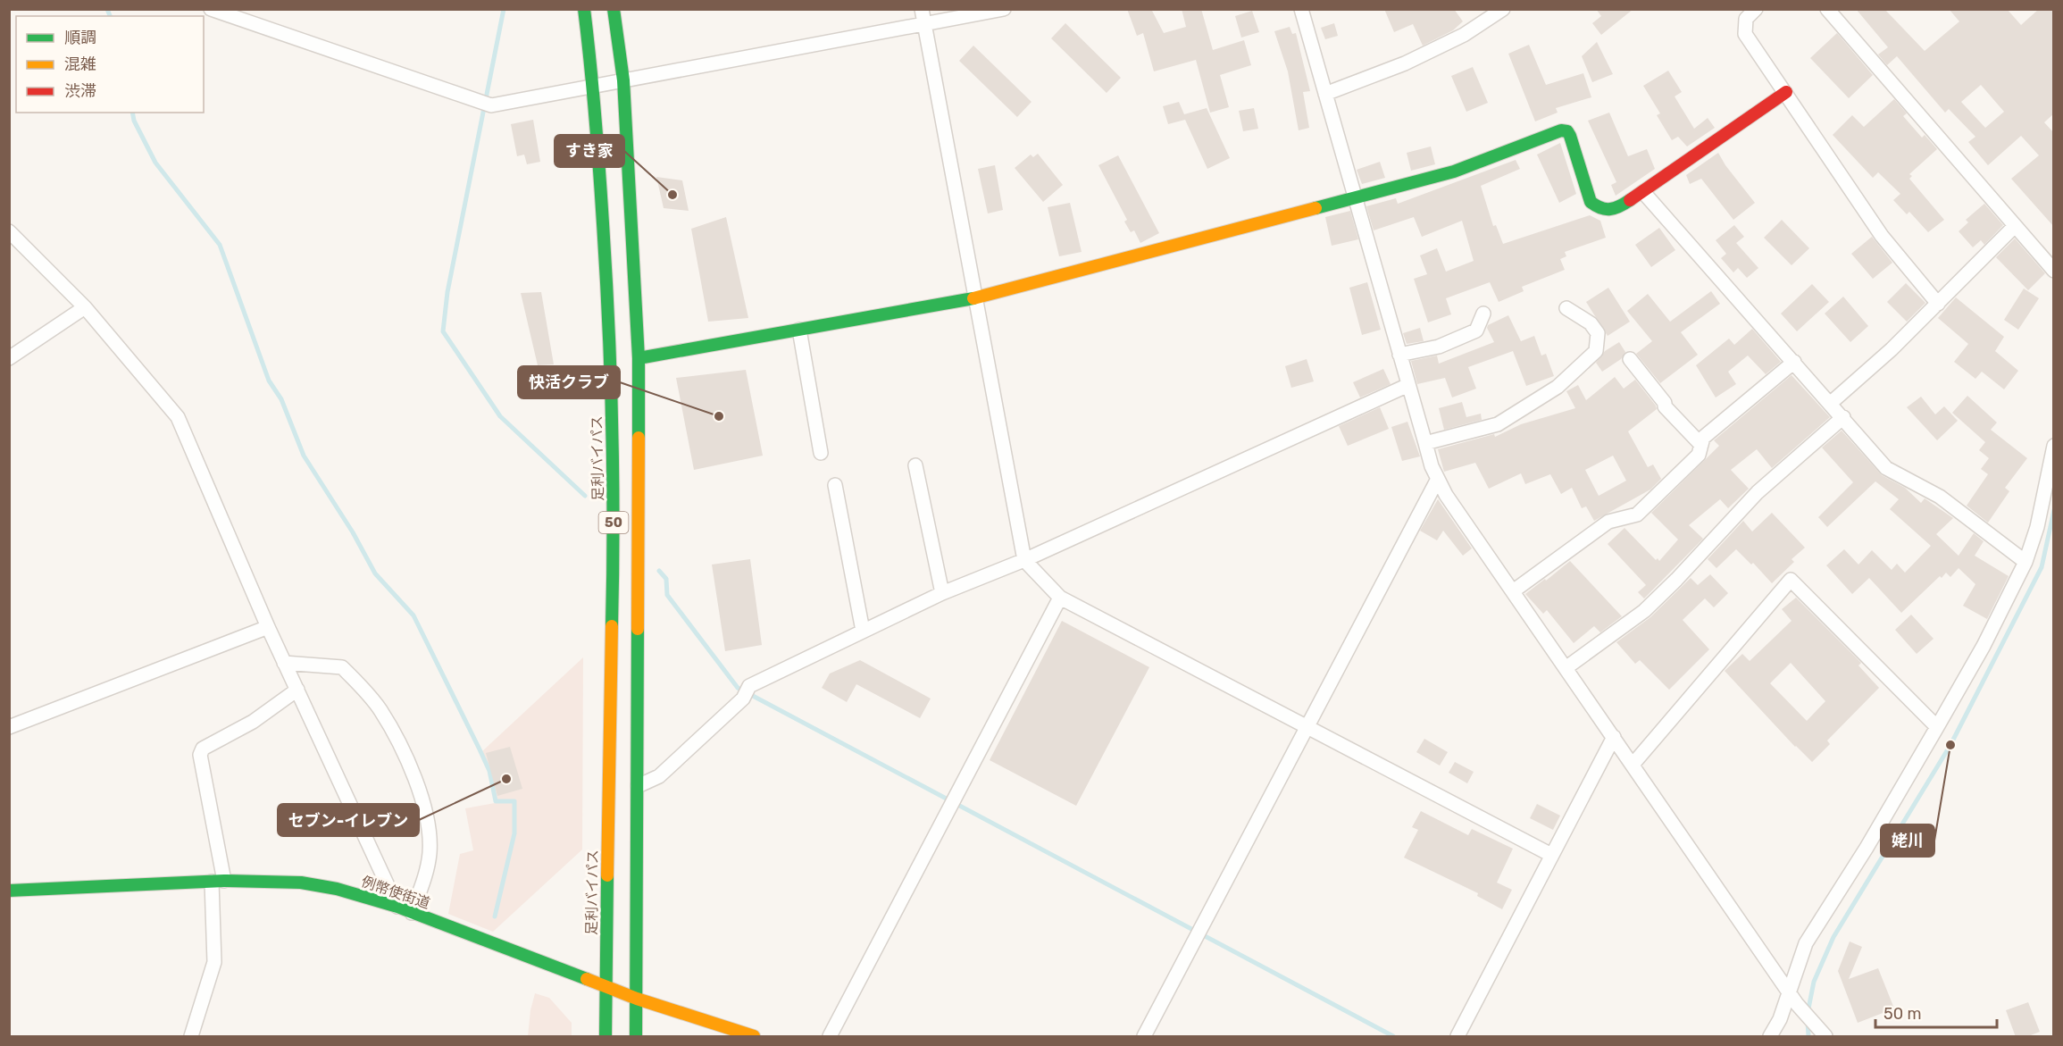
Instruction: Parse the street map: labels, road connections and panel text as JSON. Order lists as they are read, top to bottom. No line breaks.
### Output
{"streets":{"main road":["足利バイパス","50","例幣使街道"]},"crossings":[["足利バイパス","例幣使街道"],["50","例幣使街道"]],"places":["すき家","快活クラブ","姥川","セブン-イレブン"],"legend":["順調","混雑","渋滞"],"scale_bar":"50 m"}
